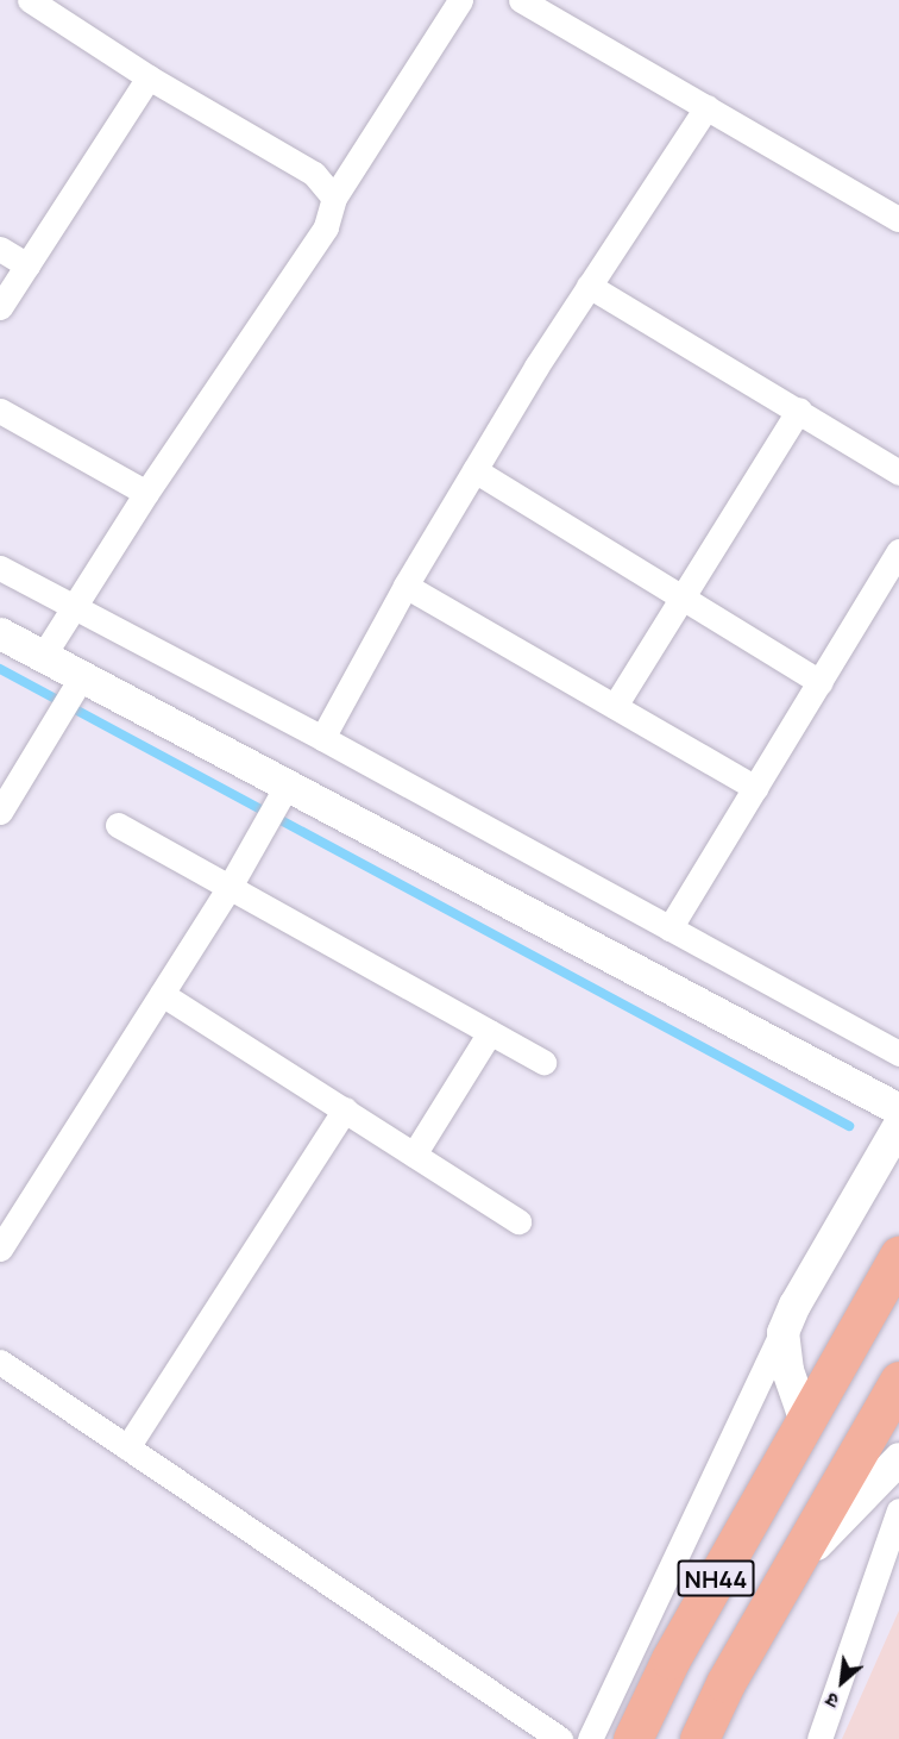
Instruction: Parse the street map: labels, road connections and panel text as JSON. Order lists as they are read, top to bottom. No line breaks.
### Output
{"streets":{"highway":["NH44"]},"north":"bottom left"}
